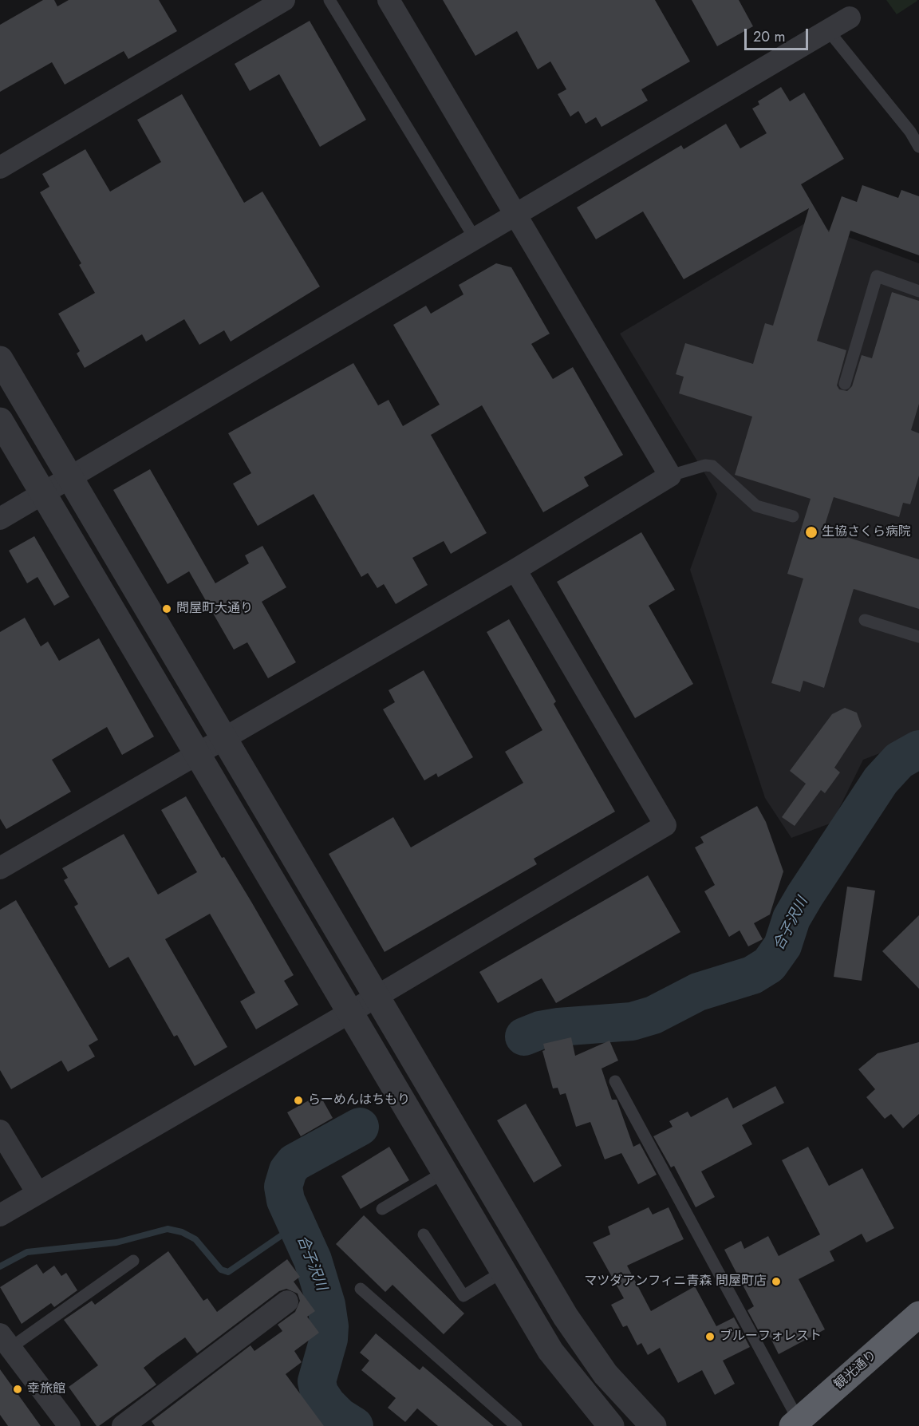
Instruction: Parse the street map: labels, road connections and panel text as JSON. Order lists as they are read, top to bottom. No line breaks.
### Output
{"streets":{"highway":["観光通り"]},"water":["合子沢川"],"places":["生協さくら病院","問屋町大通り","らーめんはちもり","マツダアンフィニ青森 問屋町店","ブルーフォレスト","幸旅館"],"scale_bar":"20 m"}
